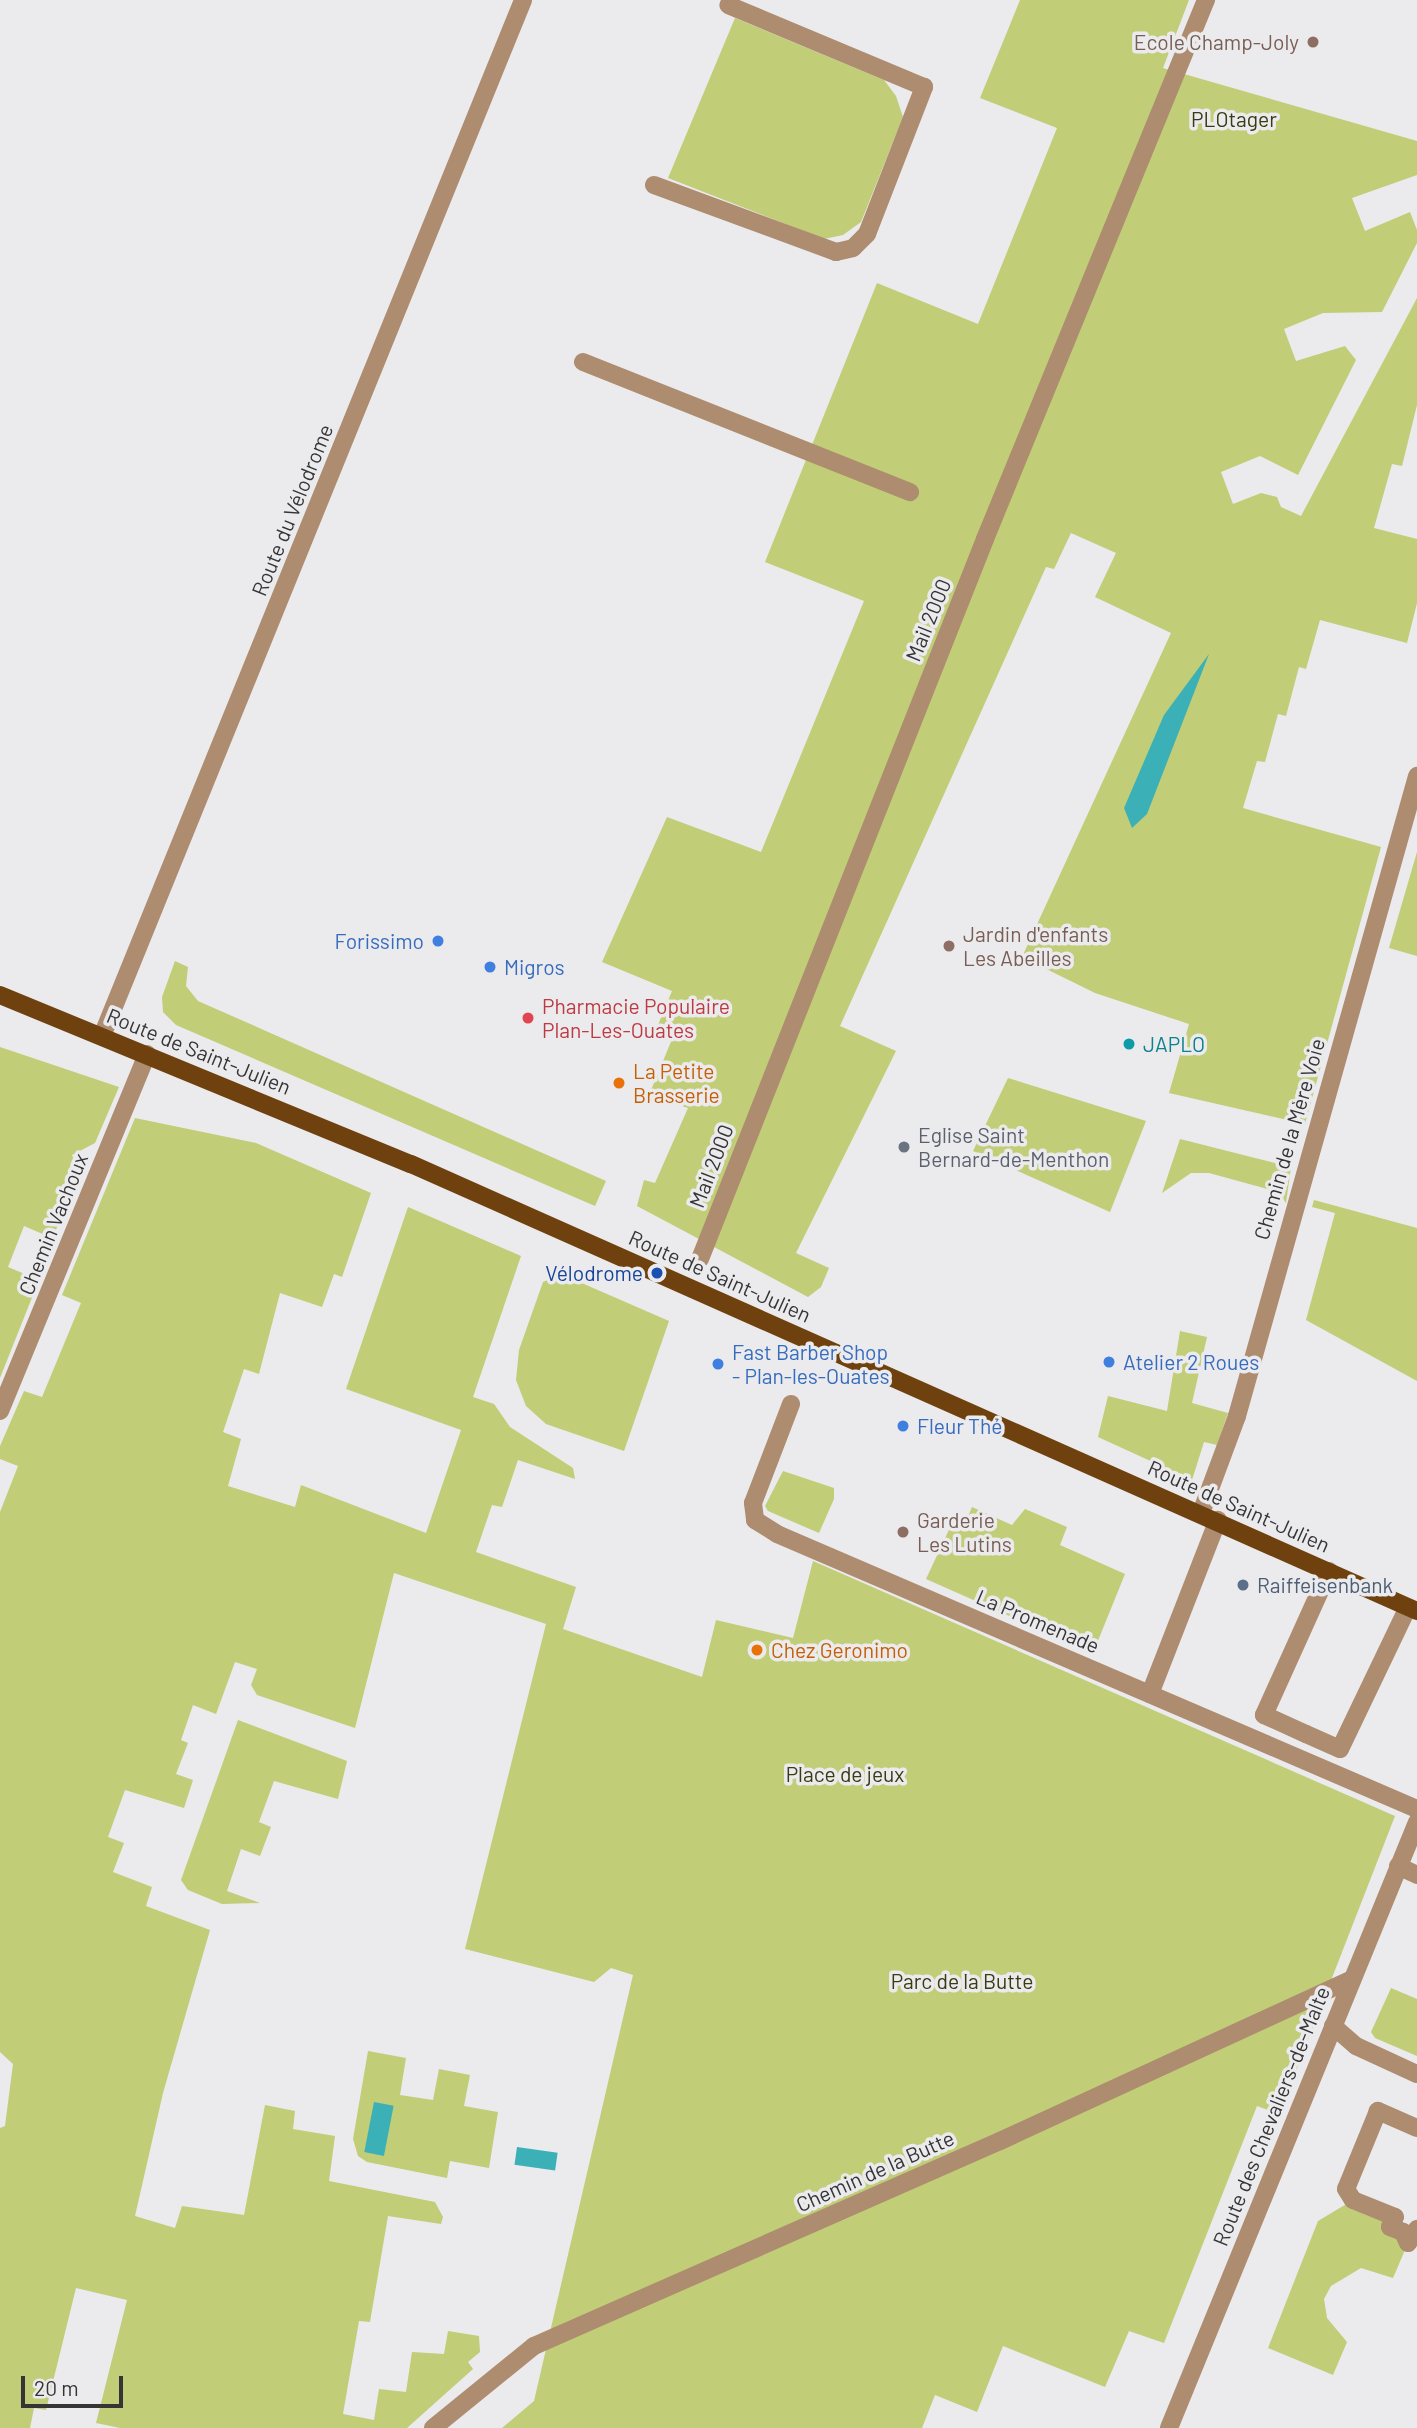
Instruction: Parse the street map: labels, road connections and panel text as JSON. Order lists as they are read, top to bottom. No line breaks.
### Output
{"streets":{"main road":["Route de Saint-Julien"],"street":["Route du Vélodrome","Mail 2000","Chemin de la Mère Voie","Chemin Vachoux","La Promenade","Route des Chevaliers-de-Malte","Chemin de la Butte"]},"crossings":[["Route du Vélodrome","Route de Saint-Julien"],["Route de Saint-Julien","Chemin de la Mère Voie"],["Route de Saint-Julien","Chemin Vachoux"],["Chemin de la Mère Voie","La Promenade"],["Route des Chevaliers-de-Malte","Chemin de la Butte"]],"parks":["PLOtager","Place de jeux","Parc de la Butte"],"places":["Ecole Champ-Joly","Forissimo","Jardin d'enfants Les Abeilles","Migros","Pharmacie Populaire Plan-Les-Ouates","JAPLO","La Petite Brasserie","Eglise Saint Bernard-de-Menthon","Vélodrome","Atelier 2 Roues","Fast Barber Shop - Plan-les-Ouates","Fleur Thé","Garderie Les Lutins","Raiffeisenbank","Chez Geronimo"],"scale_bar":"20 m"}
